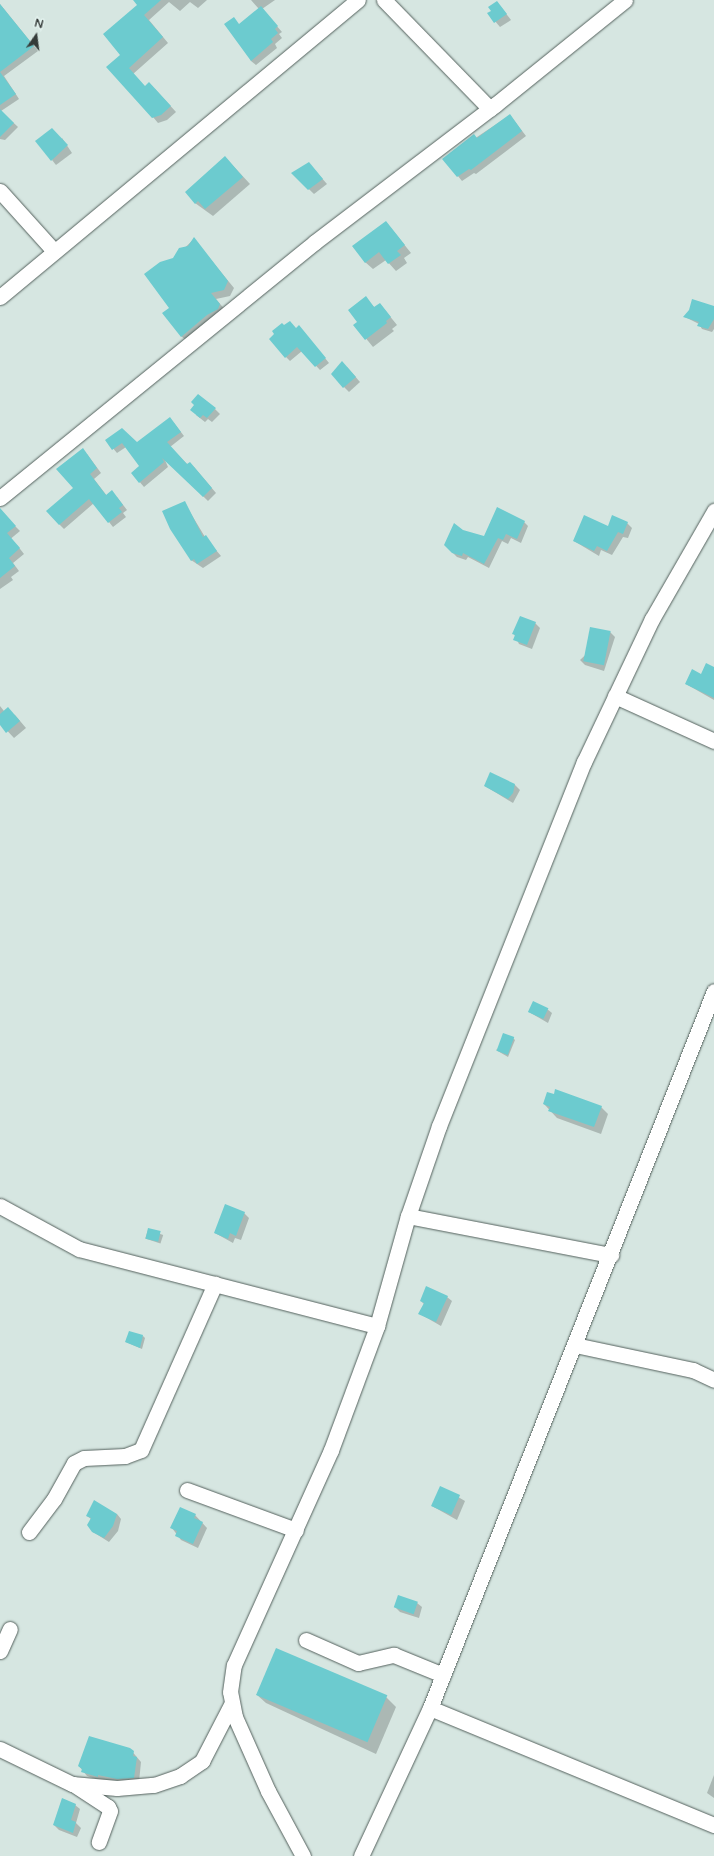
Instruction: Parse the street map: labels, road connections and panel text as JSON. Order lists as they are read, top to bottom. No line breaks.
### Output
{"north":"top"}
